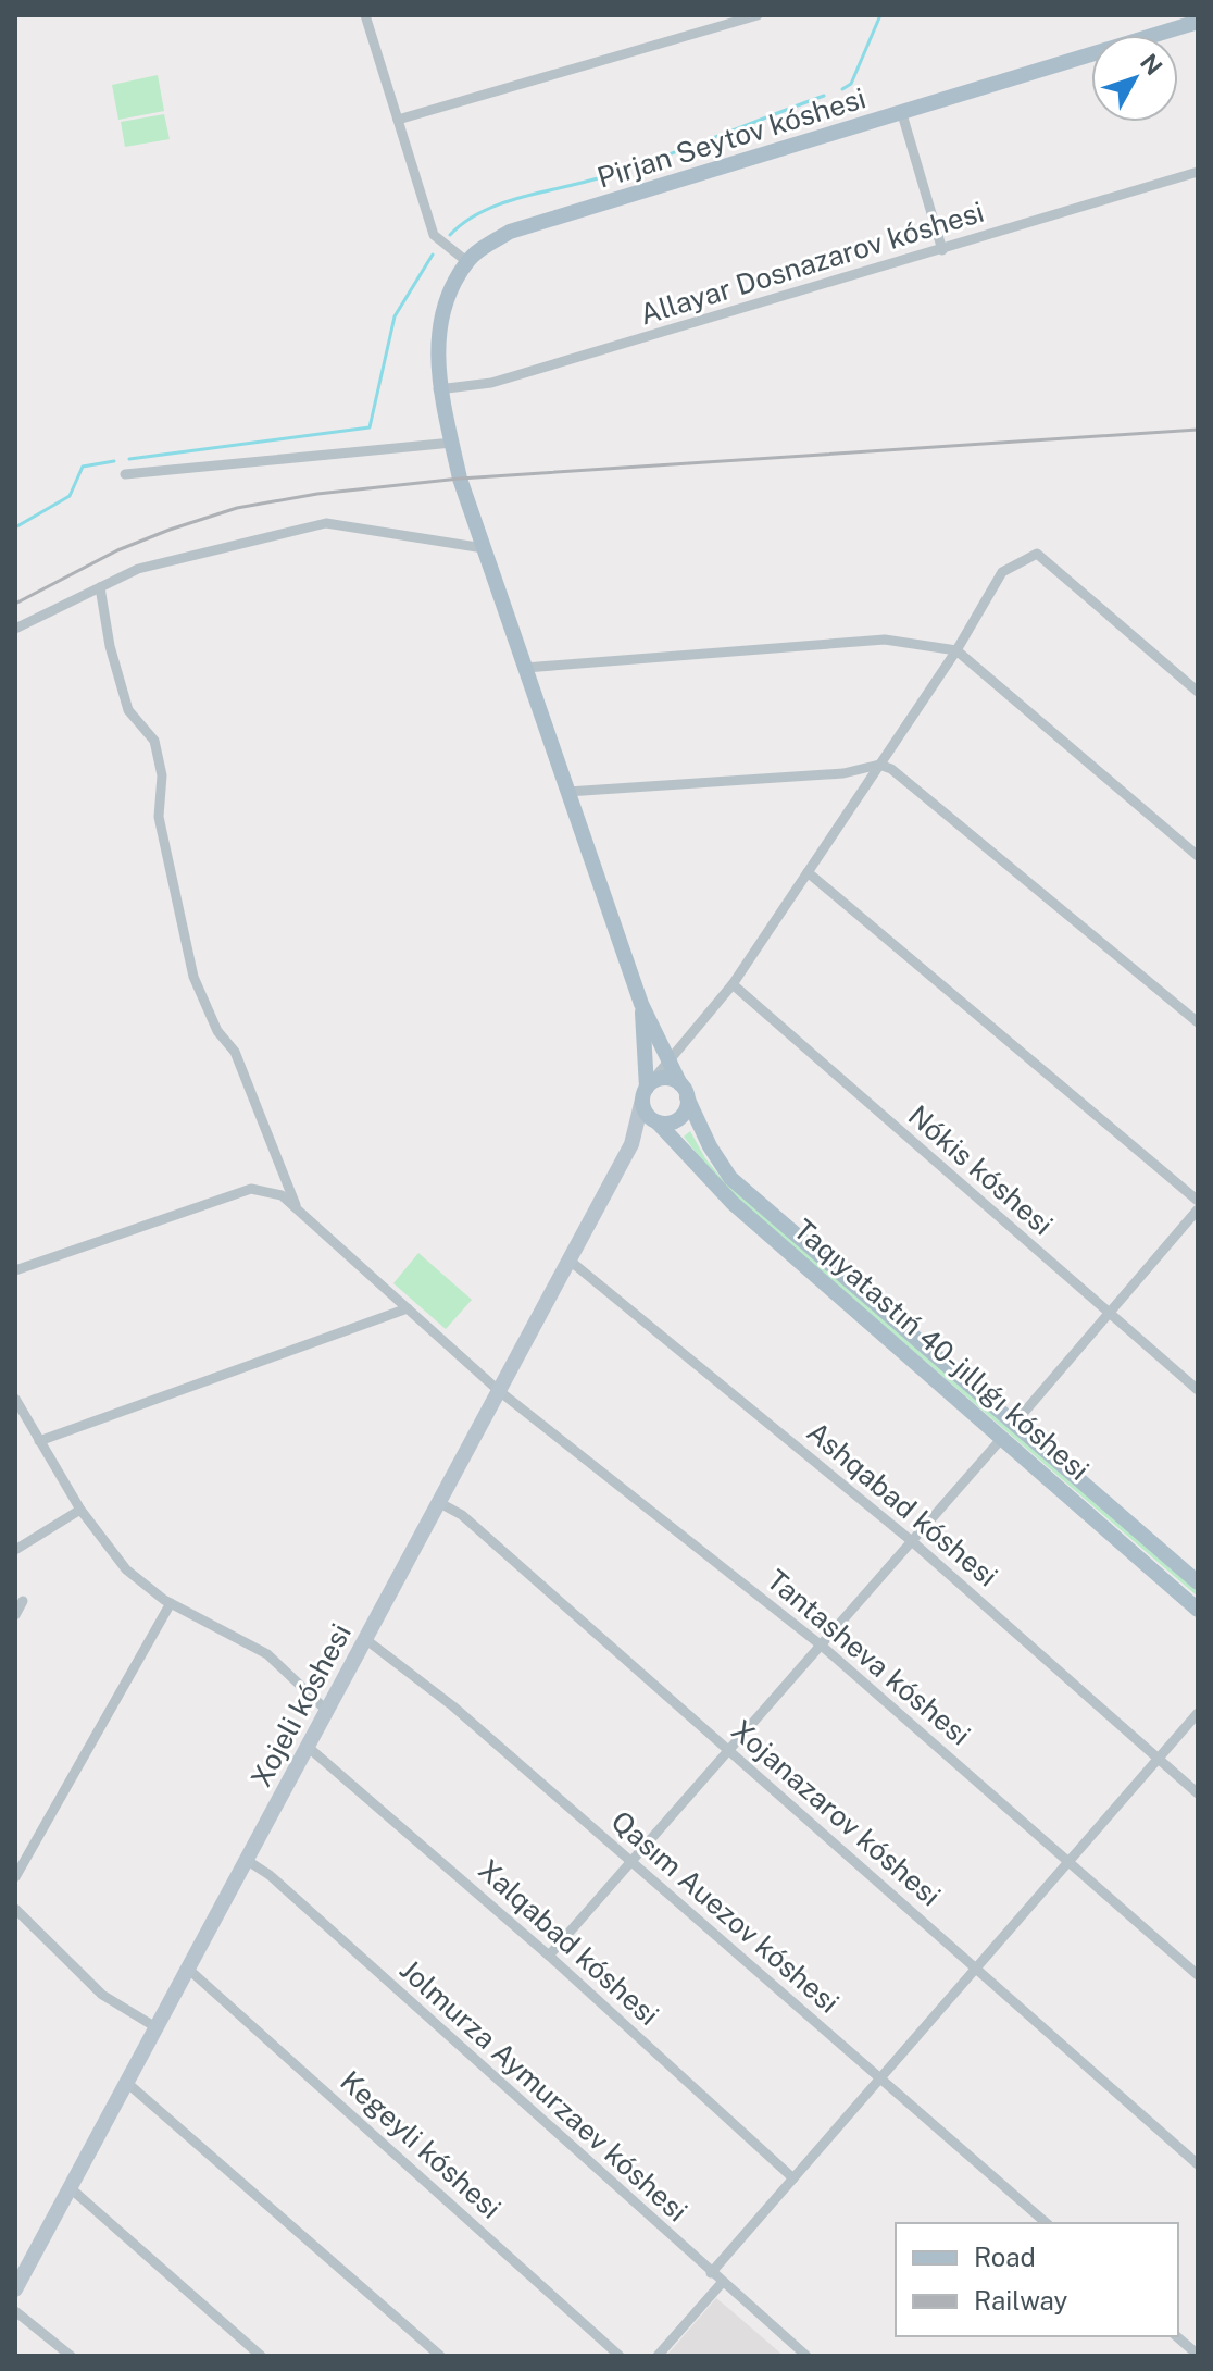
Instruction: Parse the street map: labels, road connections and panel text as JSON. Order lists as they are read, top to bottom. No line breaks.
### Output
{"streets":{"main road":["Pirjan Seytov kóshesi","Taqıyatastıń 40-jıllıǵı kóshesi"],"street":["Allayar Dosnazarov kóshesi","Nókis kóshesi","Ashqabad kóshesi","Tantasheva kóshesi","Xojeli kóshesi","Xojanazarov kóshesi","Qasım Auezov kóshesi","Xalqabad kóshesi","Jolmurza Aymurzaev kóshesi","Kegeyli kóshesi"]},"crossings":[["Ashqabad kóshesi","Xojeli kóshesi"],["Tantasheva kóshesi","Xojeli kóshesi"],["Xojeli kóshesi","Xojanazarov kóshesi"],["Xojeli kóshesi","Qasım Auezov kóshesi"],["Xojeli kóshesi","Xalqabad kóshesi"],["Xojeli kóshesi","Jolmurza Aymurzaev kóshesi"],["Xojeli kóshesi","Kegeyli kóshesi"]],"legend":["Road","Railway"],"north":"top right"}
